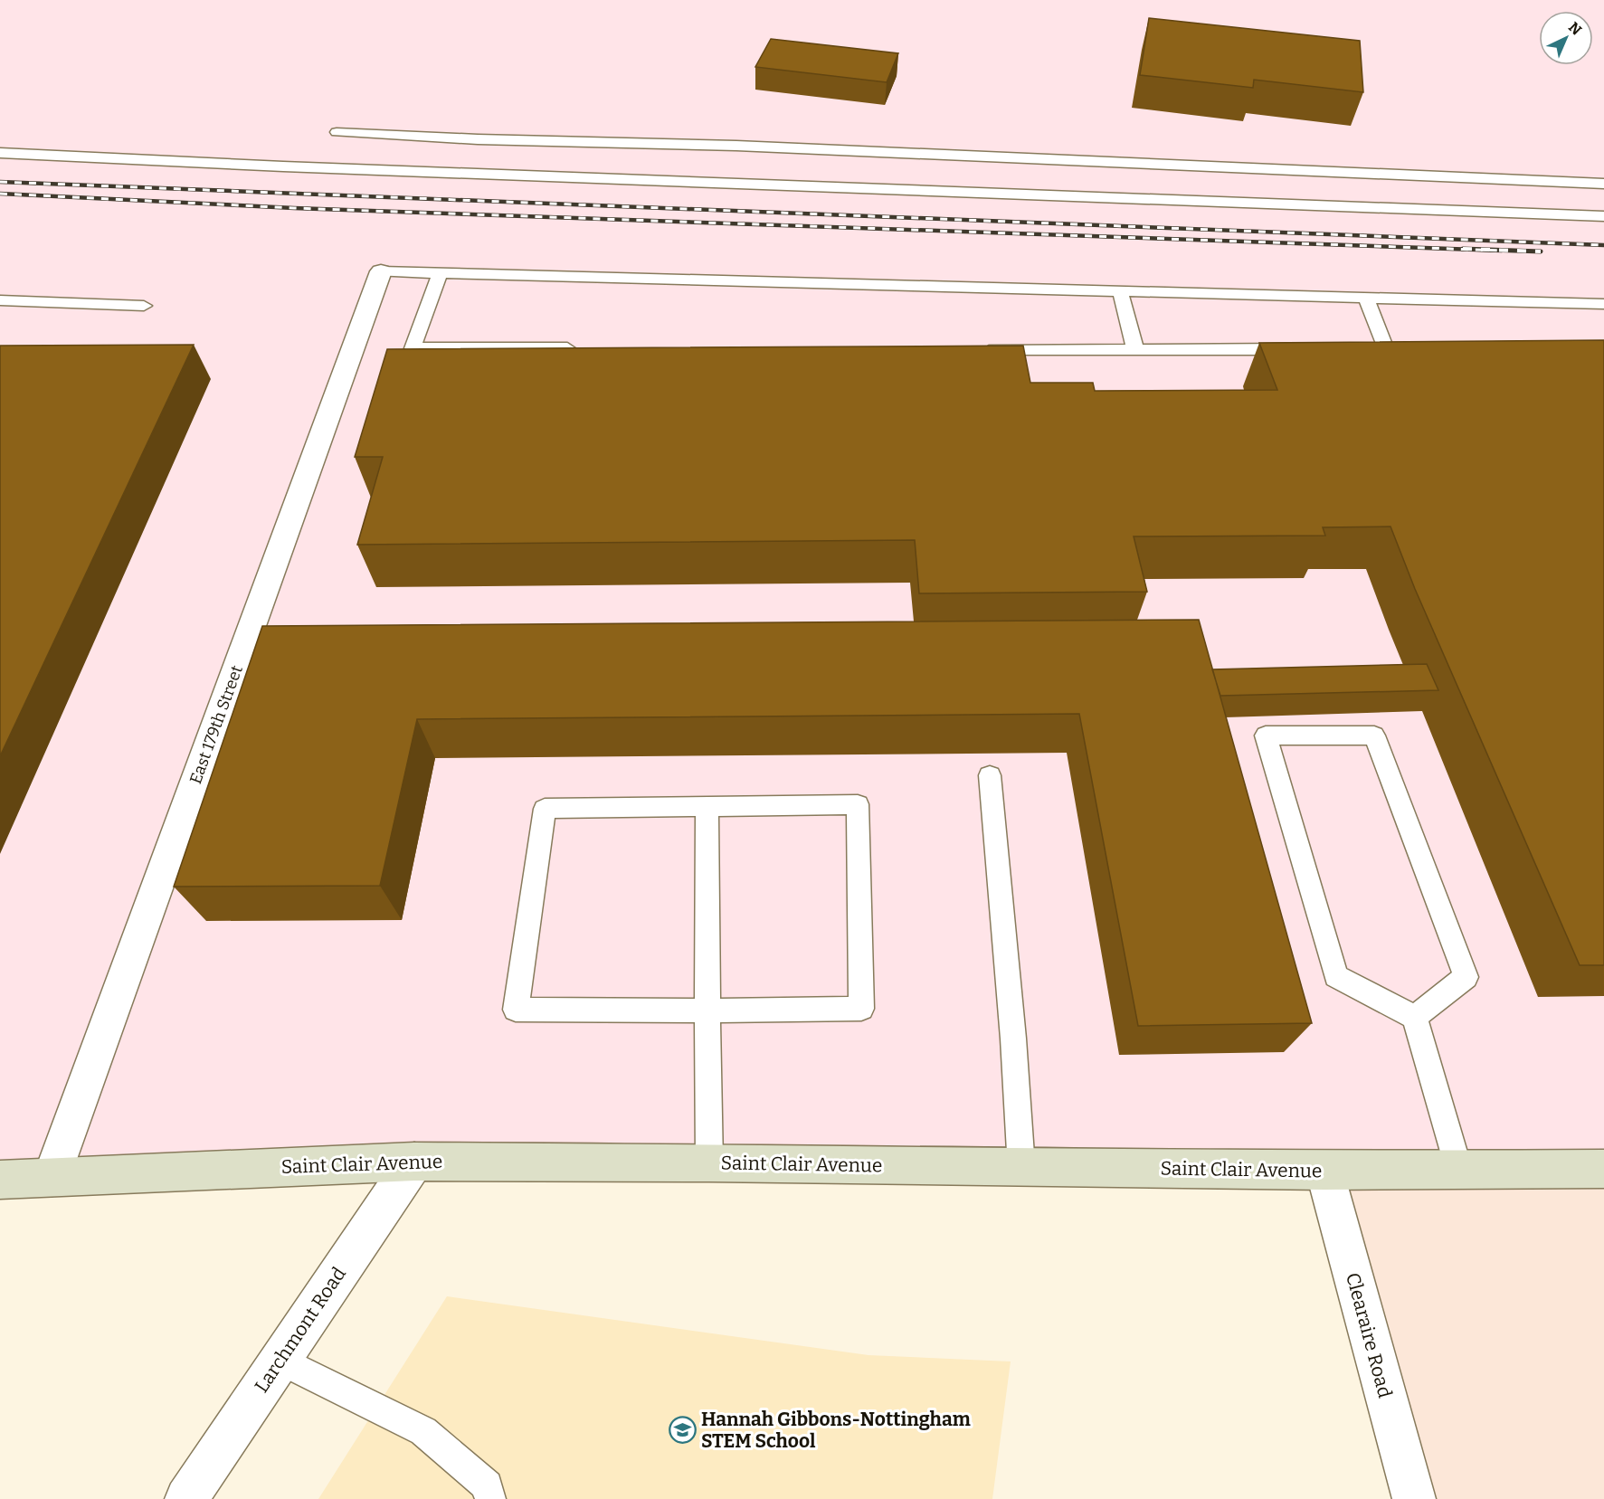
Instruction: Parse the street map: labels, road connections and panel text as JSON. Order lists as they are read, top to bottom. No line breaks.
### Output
{"streets":{"street":["East 179th Street","Saint Clair Avenue","Larchmont Road","Clearaire Road"]},"crossings":[["East 179th Street","Saint Clair Avenue"],["Saint Clair Avenue","Larchmont Road"],["Saint Clair Avenue","Clearaire Road"]],"places":{"school or university":["Hannah Gibbons-Nottingham STEM School"]},"north":"top right"}
